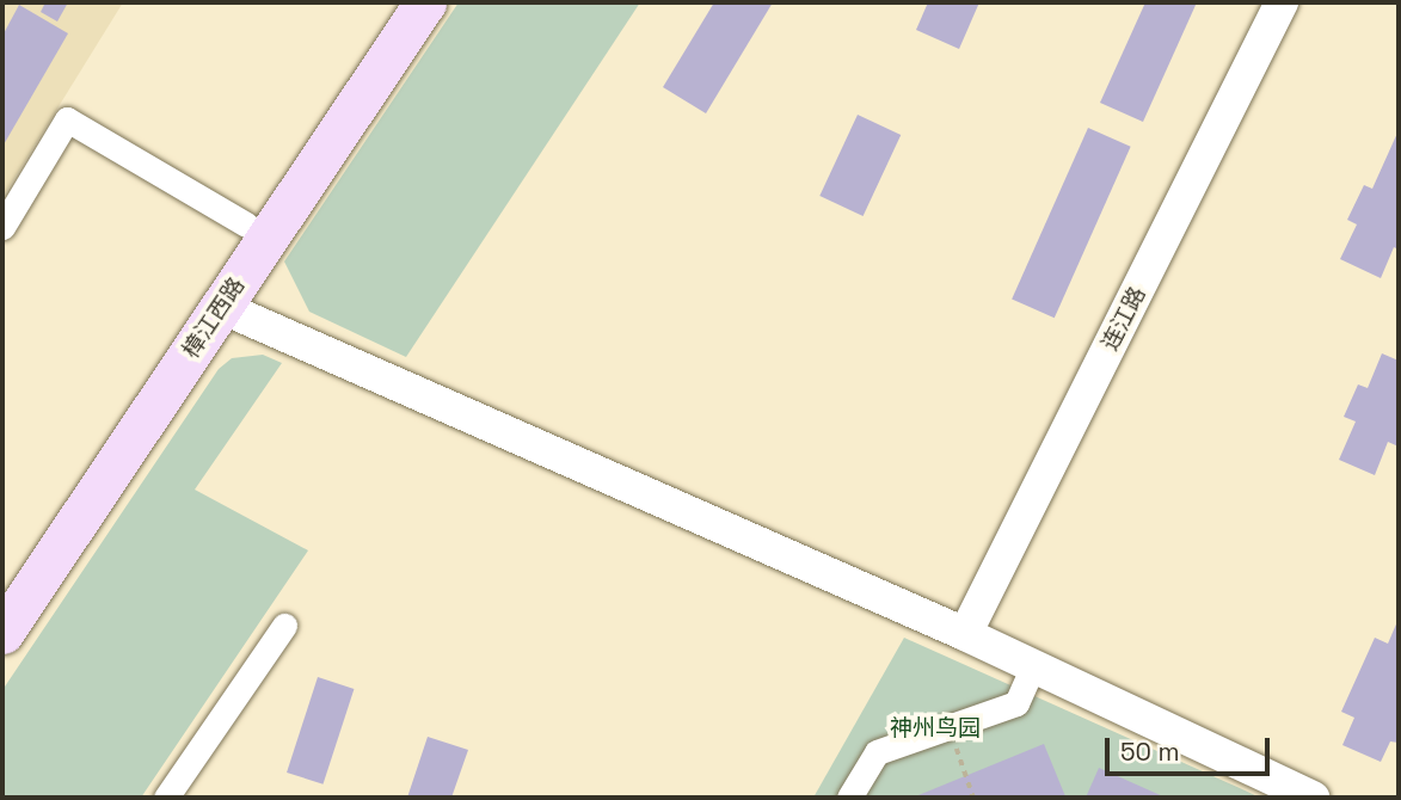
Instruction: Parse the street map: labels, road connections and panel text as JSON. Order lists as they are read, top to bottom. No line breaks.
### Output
{"streets":{"main road":["樟江西路"],"street":["连江路"]},"parks":["神州鸟园"],"scale_bar":"50 m"}
